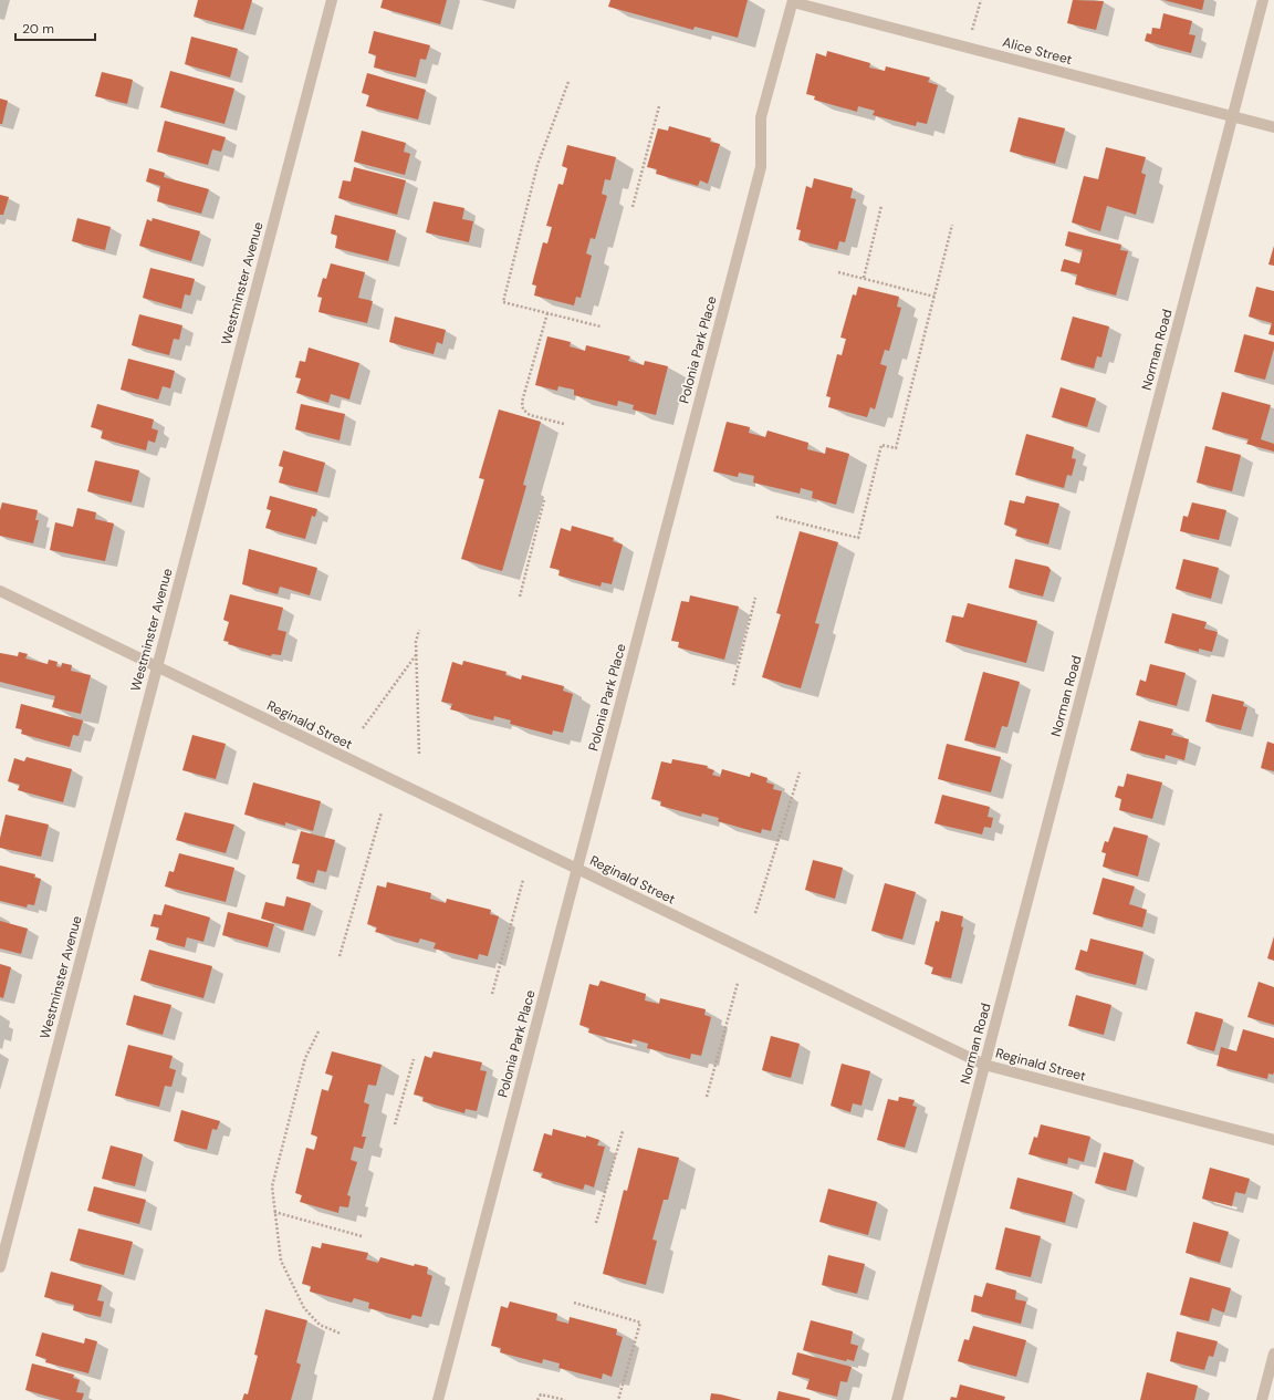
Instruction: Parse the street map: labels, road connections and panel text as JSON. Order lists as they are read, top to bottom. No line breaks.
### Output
{"streets":{"street":["Alice Street","Westminster Avenue","Polonia Park Place","Norman Road","Reginald Street"]},"crossings":[["Alice Street","Polonia Park Place"],["Alice Street","Norman Road"],["Westminster Avenue","Reginald Street"],["Polonia Park Place","Reginald Street"],["Norman Road","Reginald Street"]],"scale_bar":"20 m"}
